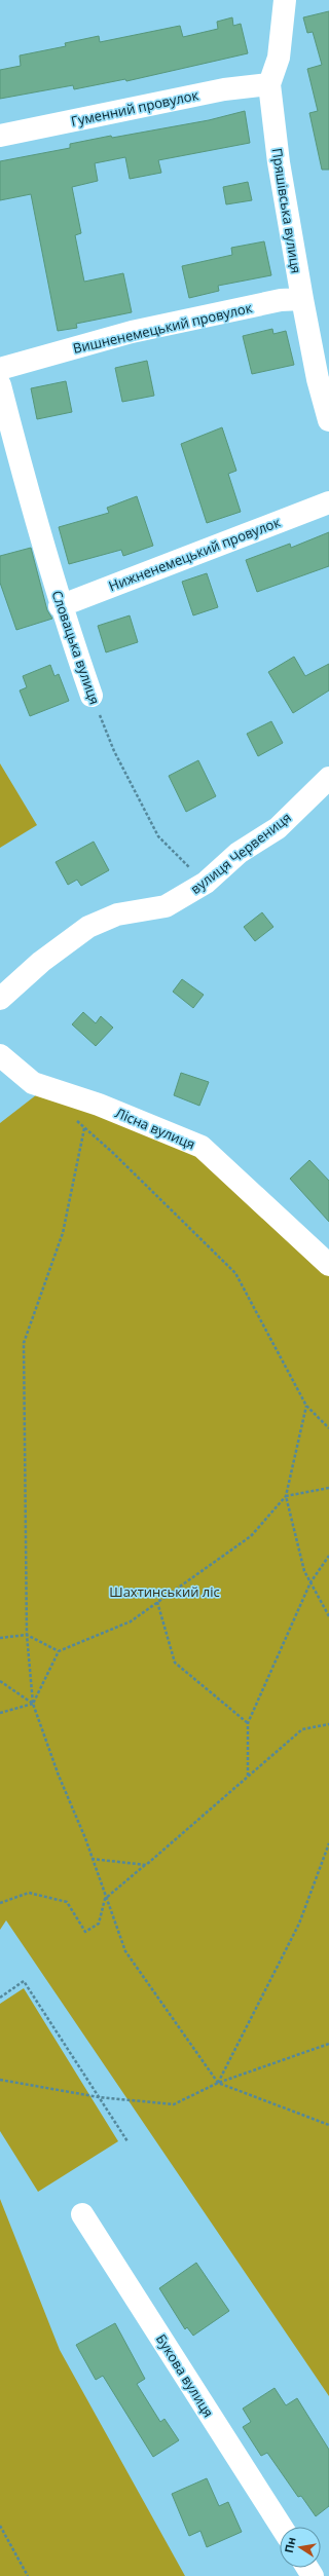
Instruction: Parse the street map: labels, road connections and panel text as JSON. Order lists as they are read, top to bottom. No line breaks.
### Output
{"streets":{"street":["Гуменний провулок","Пряшівська вулиця","Вишненемецький провулок","Нижненемецький провулок","Словацька вулиця","вулиця Червениця","Лісна вулиця","Букова вулиця"]},"crossings":[["Гуменний провулок","Пряшівська вулиця"],["Пряшівська вулиця","Вишненемецький провулок"],["Нижненемецький провулок","Словацька вулиця"],["Словацька вулиця","вулиця Червениця"]],"parks":["Шахтинський ліс"],"north":"left"}
